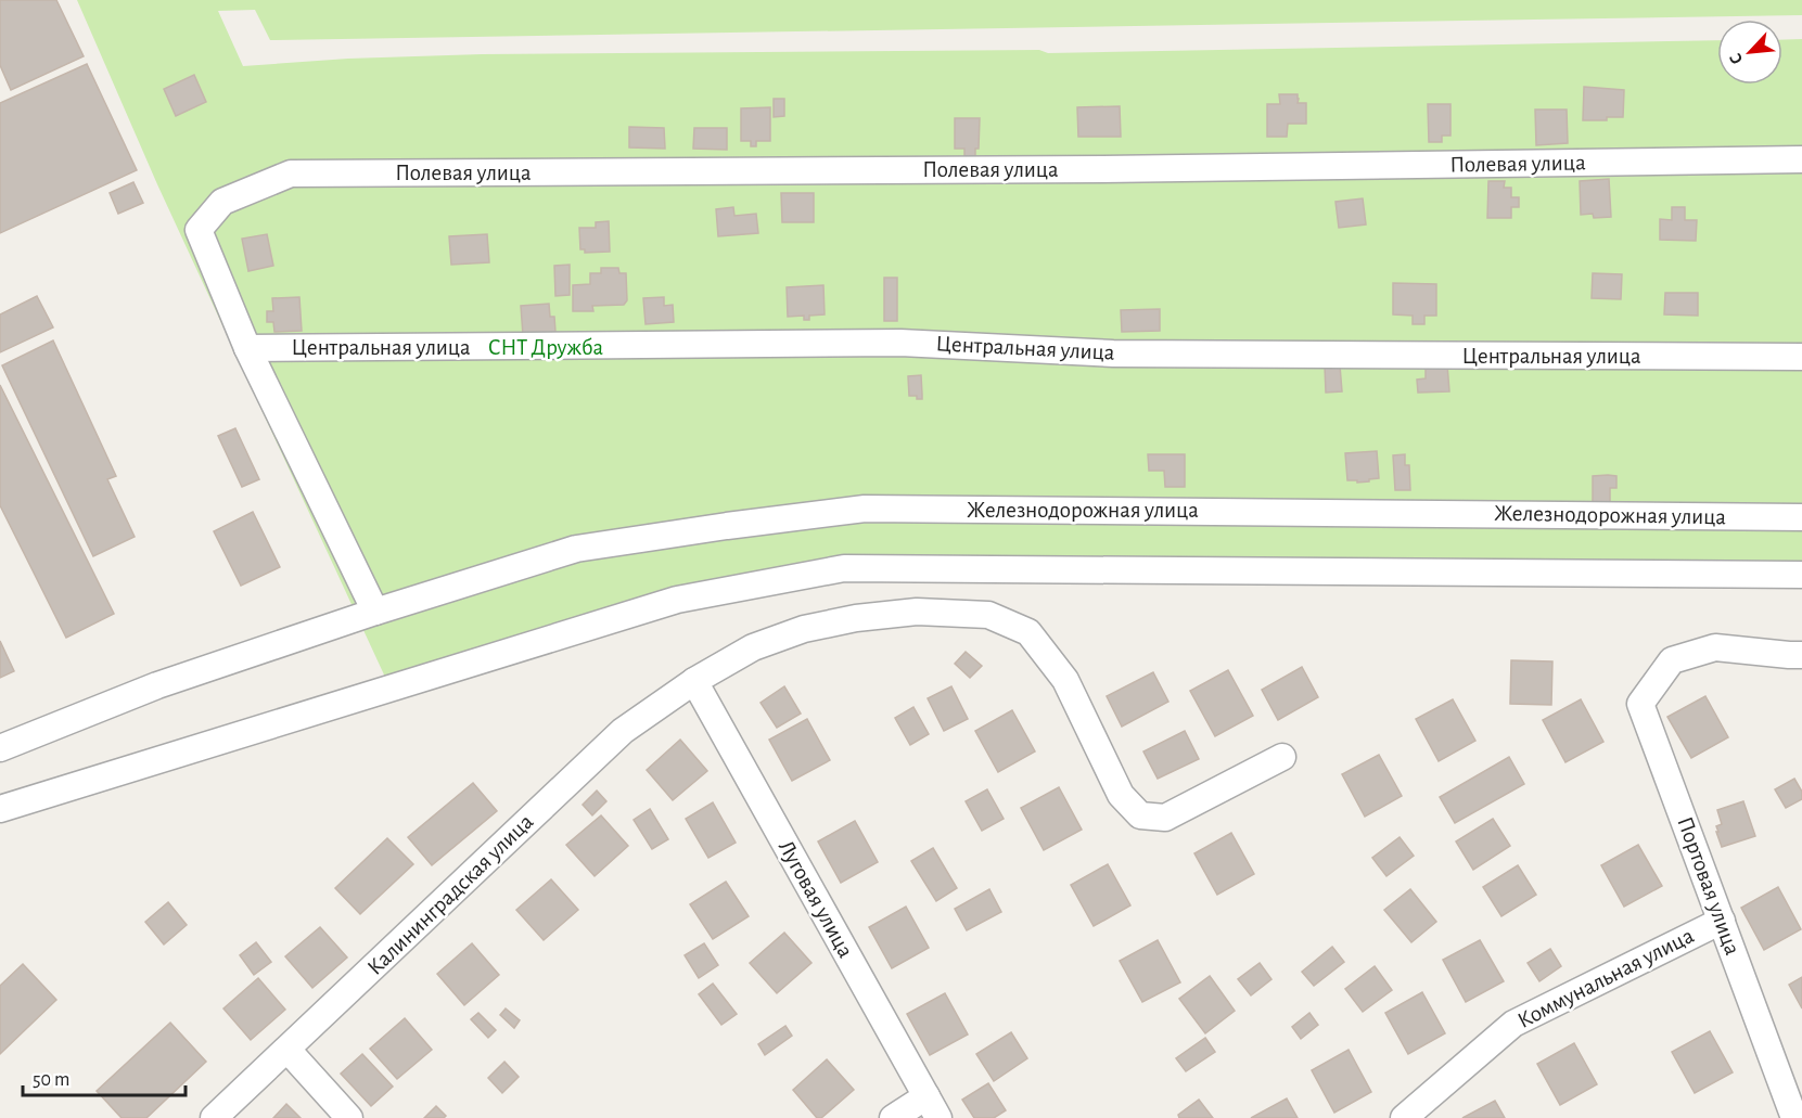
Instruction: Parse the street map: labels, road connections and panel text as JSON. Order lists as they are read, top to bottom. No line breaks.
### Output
{"streets":{"street":["Полевая улица","Центральная улица","Железнодорожная улица","Портовая улица","Калининградская улица","Луговая улица","Коммунальная улица"]},"crossings":[["Полевая улица","Центральная улица"],["Портовая улица","Коммунальная улица"],["Калининградская улица","Луговая улица"]],"parks":["СНТ Дружба"],"scale_bar":"50 m","north":"bottom left"}
